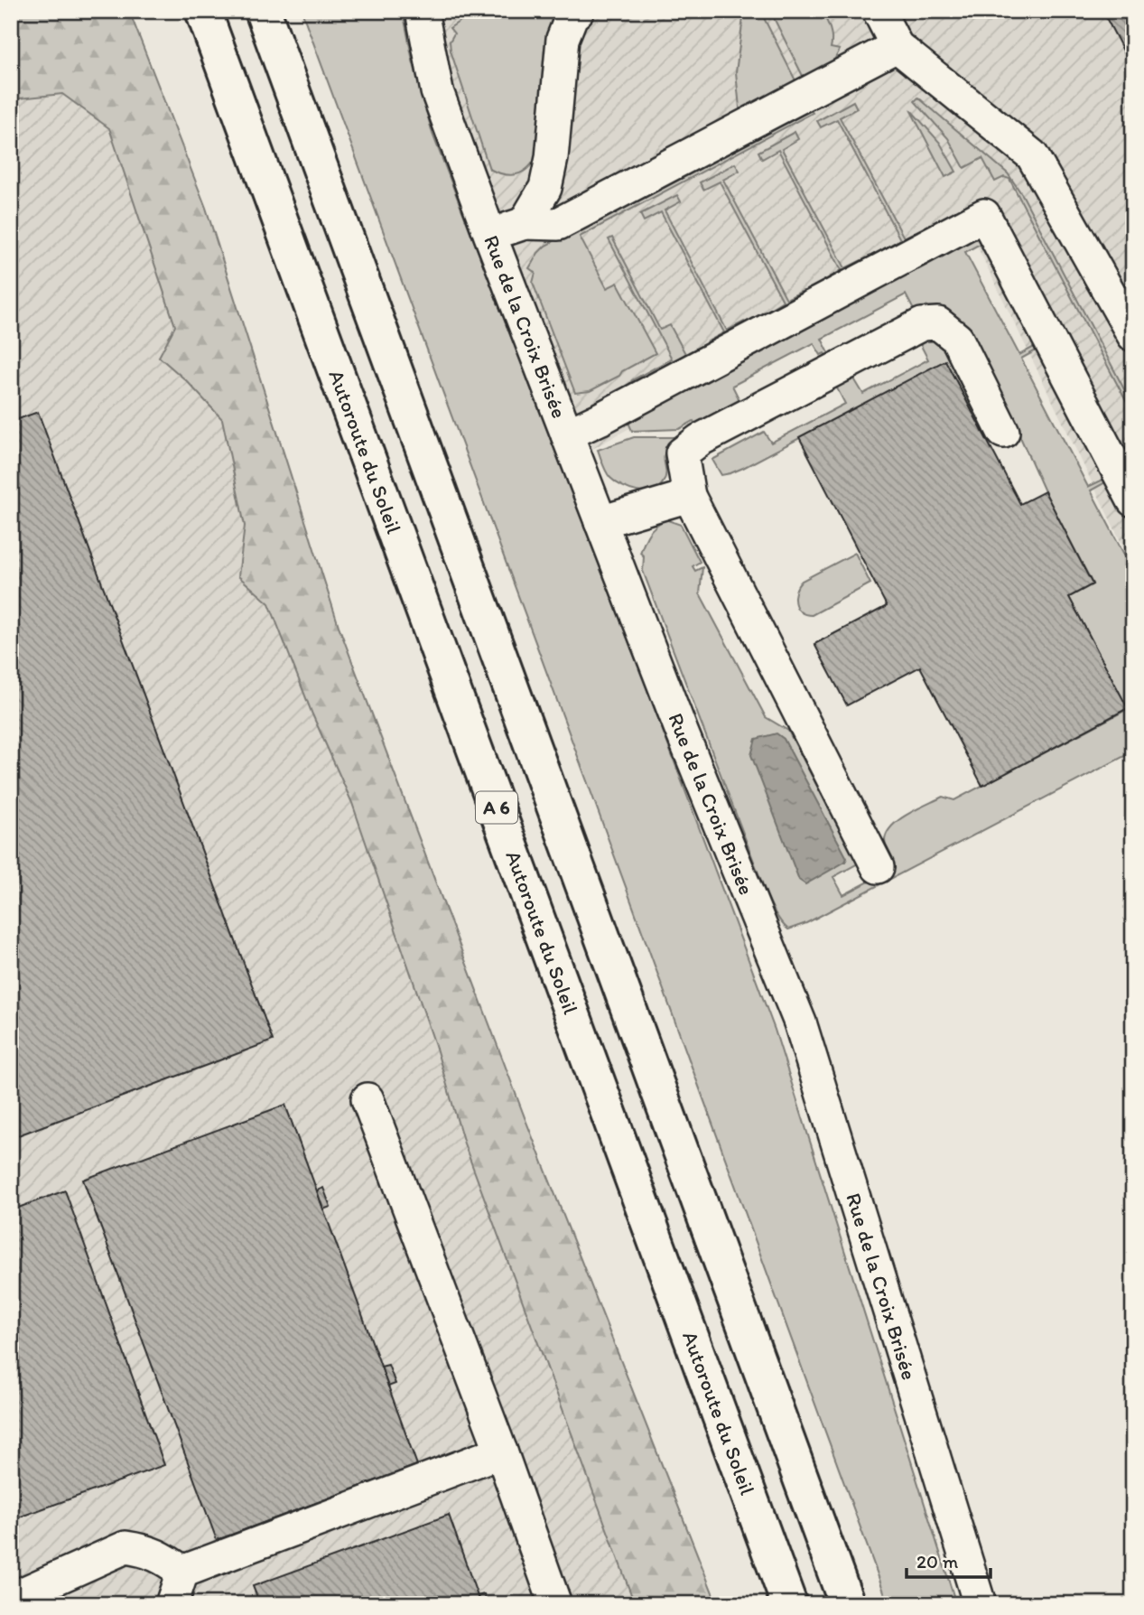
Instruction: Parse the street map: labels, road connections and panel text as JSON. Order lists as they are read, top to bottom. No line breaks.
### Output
{"streets":{"highway":["Autoroute du Soleil","A 6"],"street":["Rue de la Croix Brisée"]},"scale_bar":"20 m"}
